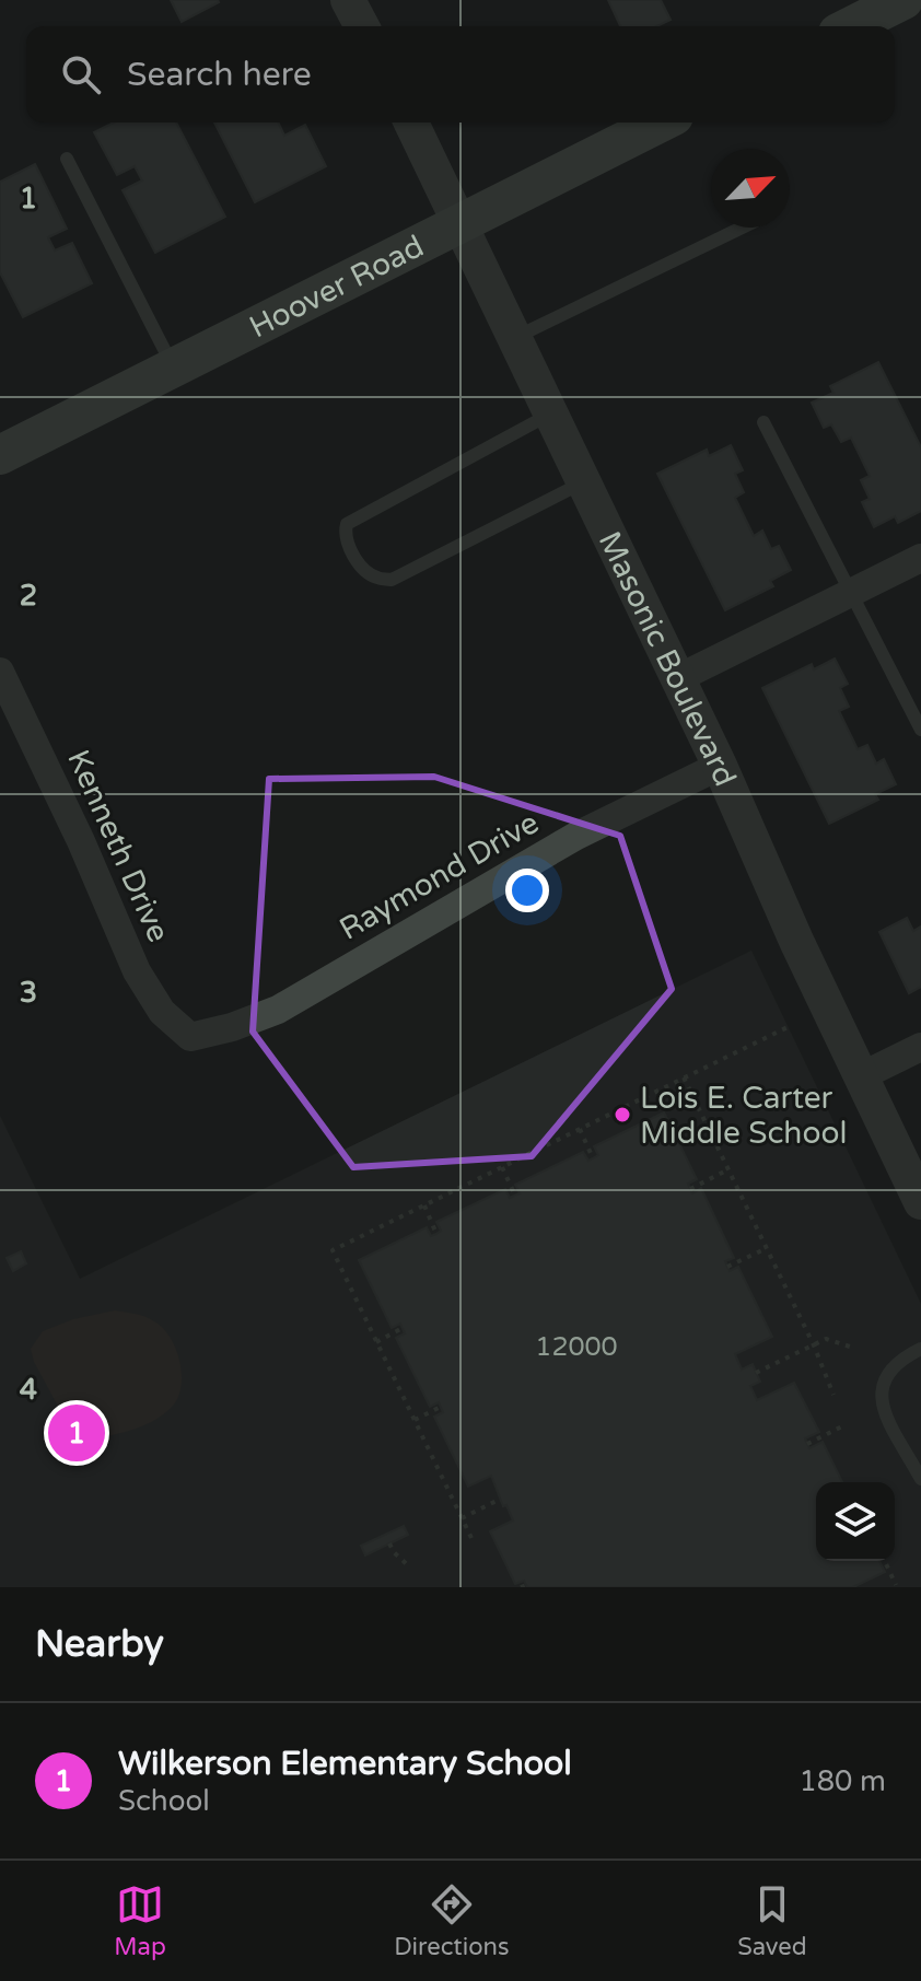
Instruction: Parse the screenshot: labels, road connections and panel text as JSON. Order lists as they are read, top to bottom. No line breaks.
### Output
{"streets":{"main road":["Hoover Road"],"street":["Masonic Boulevard","Kenneth Drive","Raymond Drive"]},"crossings":[["Hoover Road","Masonic Boulevard"],["Masonic Boulevard","Raymond Drive"],["Kenneth Drive","Raymond Drive"]],"places":["Lois E. Carter Middle School"],"house_numbers":["12000"],"north":"top right","page":{"search":"Search here","pins":"1","heading":"Nearby","list":[{"mark":"1","name":"Wilkerson Elementary School","note":"School","value":"180 m"}],"nav":["Map","Directions","Saved"]},"grid":{"rows":["1","2","3","4"]}}
